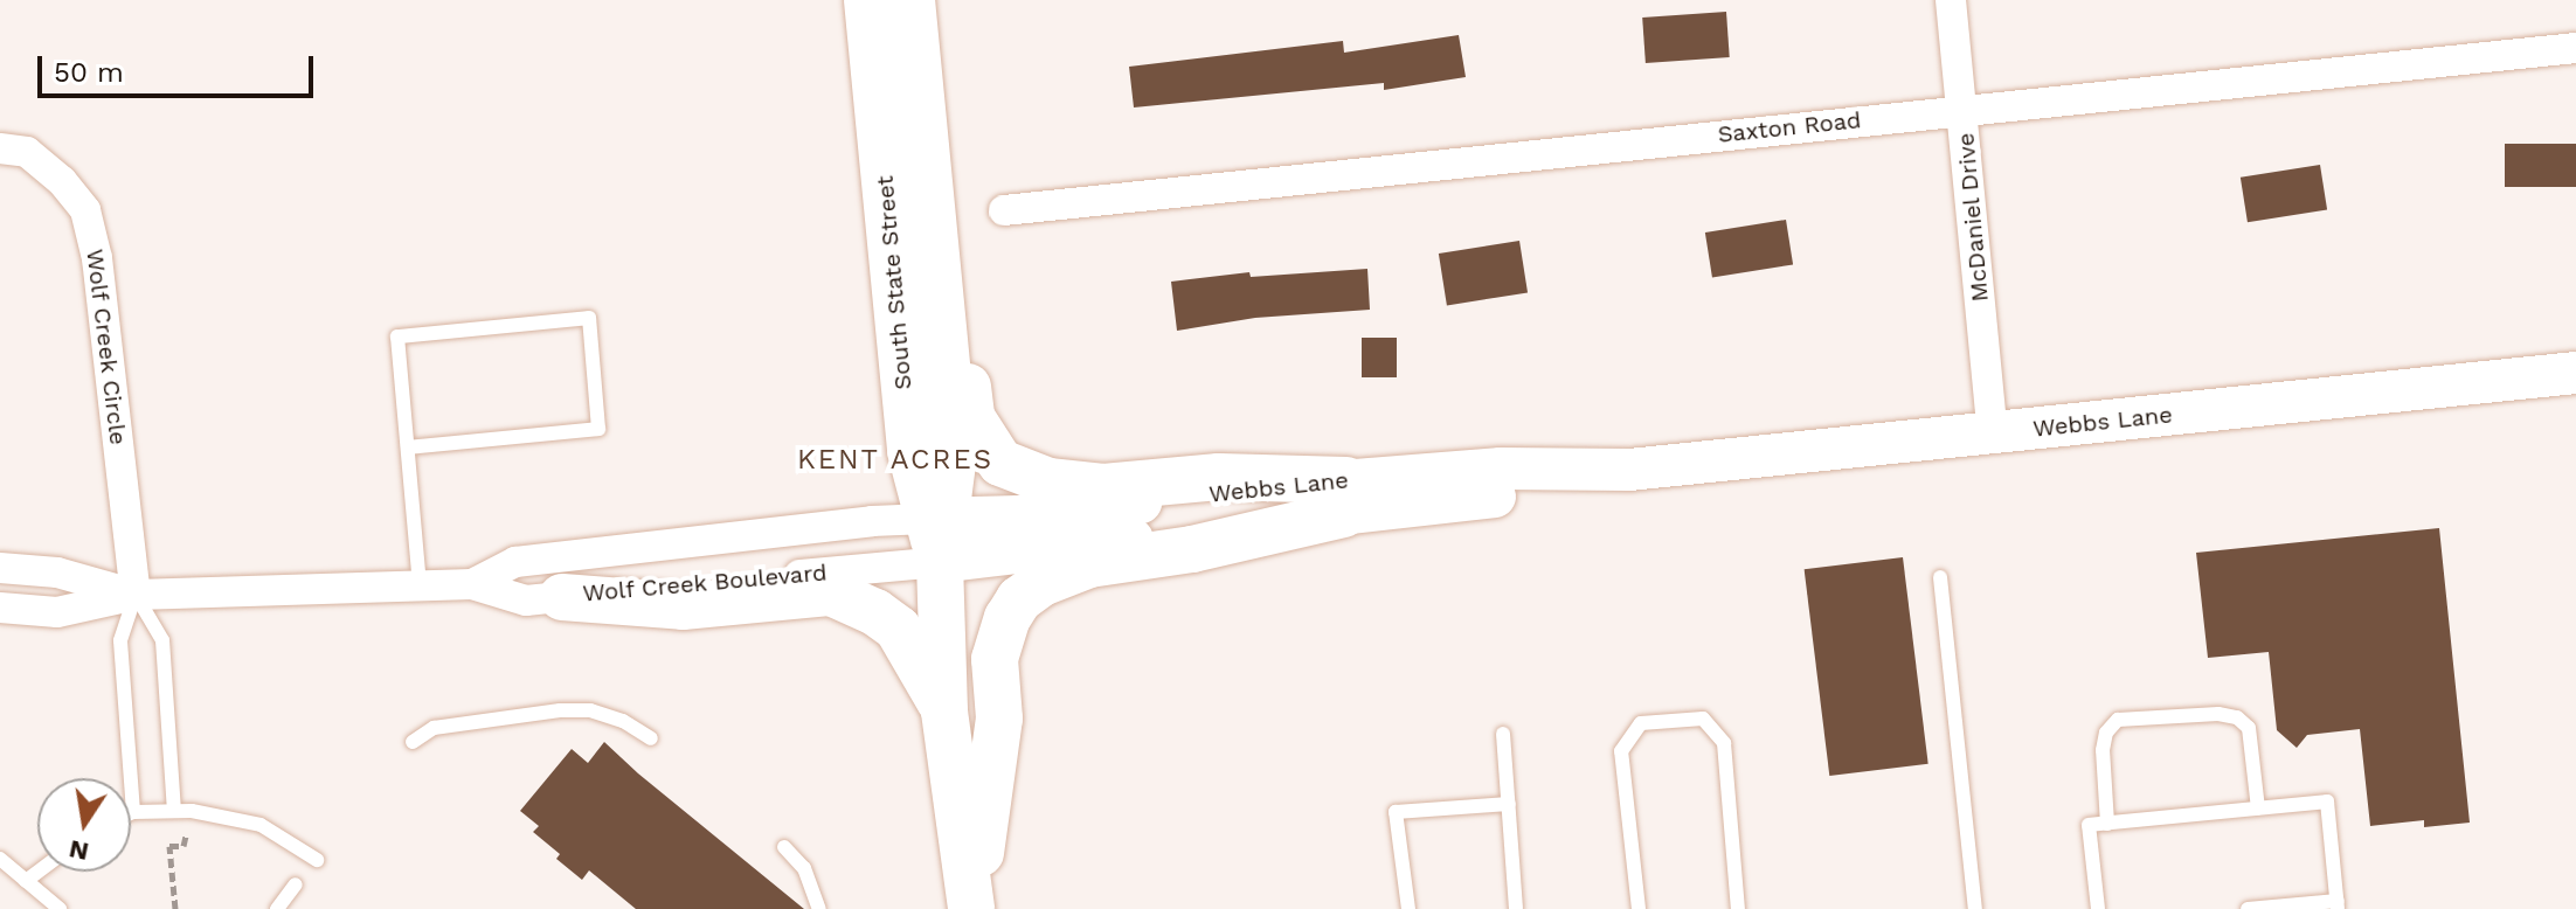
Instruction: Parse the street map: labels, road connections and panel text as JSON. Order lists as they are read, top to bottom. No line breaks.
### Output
{"streets":{"main road":["South State Street"],"street":["Saxton Road","McDaniel Drive","Wolf Creek Circle","Webbs Lane","Wolf Creek Boulevard"]},"crossings":[["Saxton Road","McDaniel Drive"],["McDaniel Drive","Webbs Lane"],["South State Street","Webbs Lane"],["South State Street","Wolf Creek Boulevard"],["Wolf Creek Circle","Wolf Creek Boulevard"],["Webbs Lane","Wolf Creek Boulevard"]],"districts":["KENT ACRES"],"scale_bar":"50 m","north":"bottom"}
